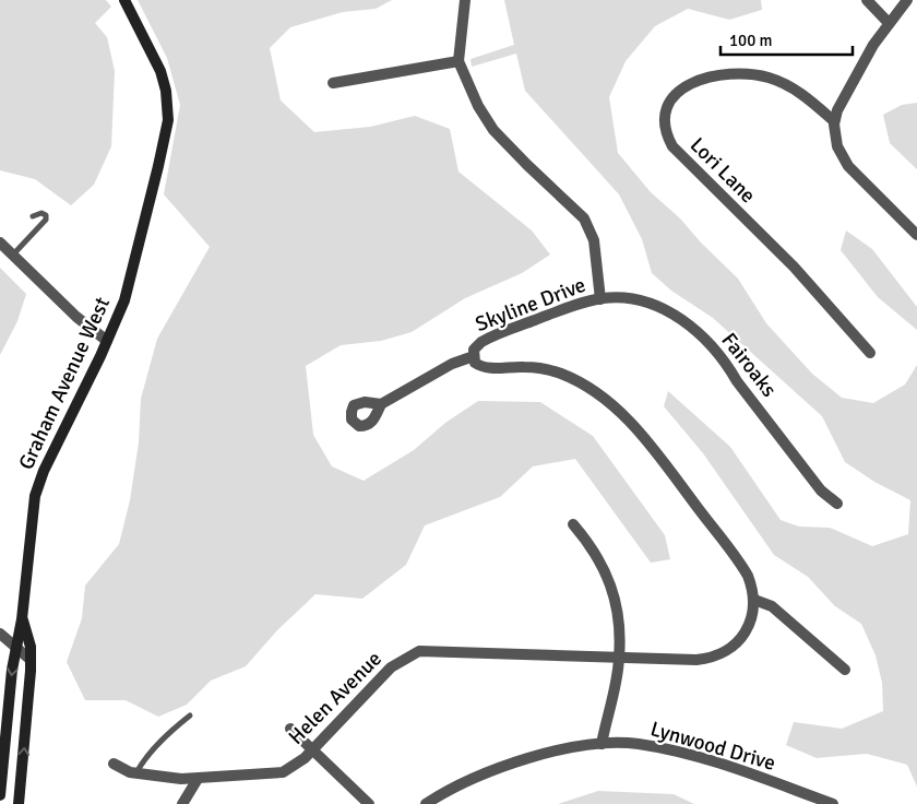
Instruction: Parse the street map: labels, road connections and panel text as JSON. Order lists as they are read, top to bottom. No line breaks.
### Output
{"streets":{"street":["Lori Lane","Skyline Drive","Fairoaks","Graham Avenue West","Helen Avenue","Lynwood Drive"]},"crossings":[["Skyline Drive","Fairoaks"]],"scale_bar":"100 m"}
